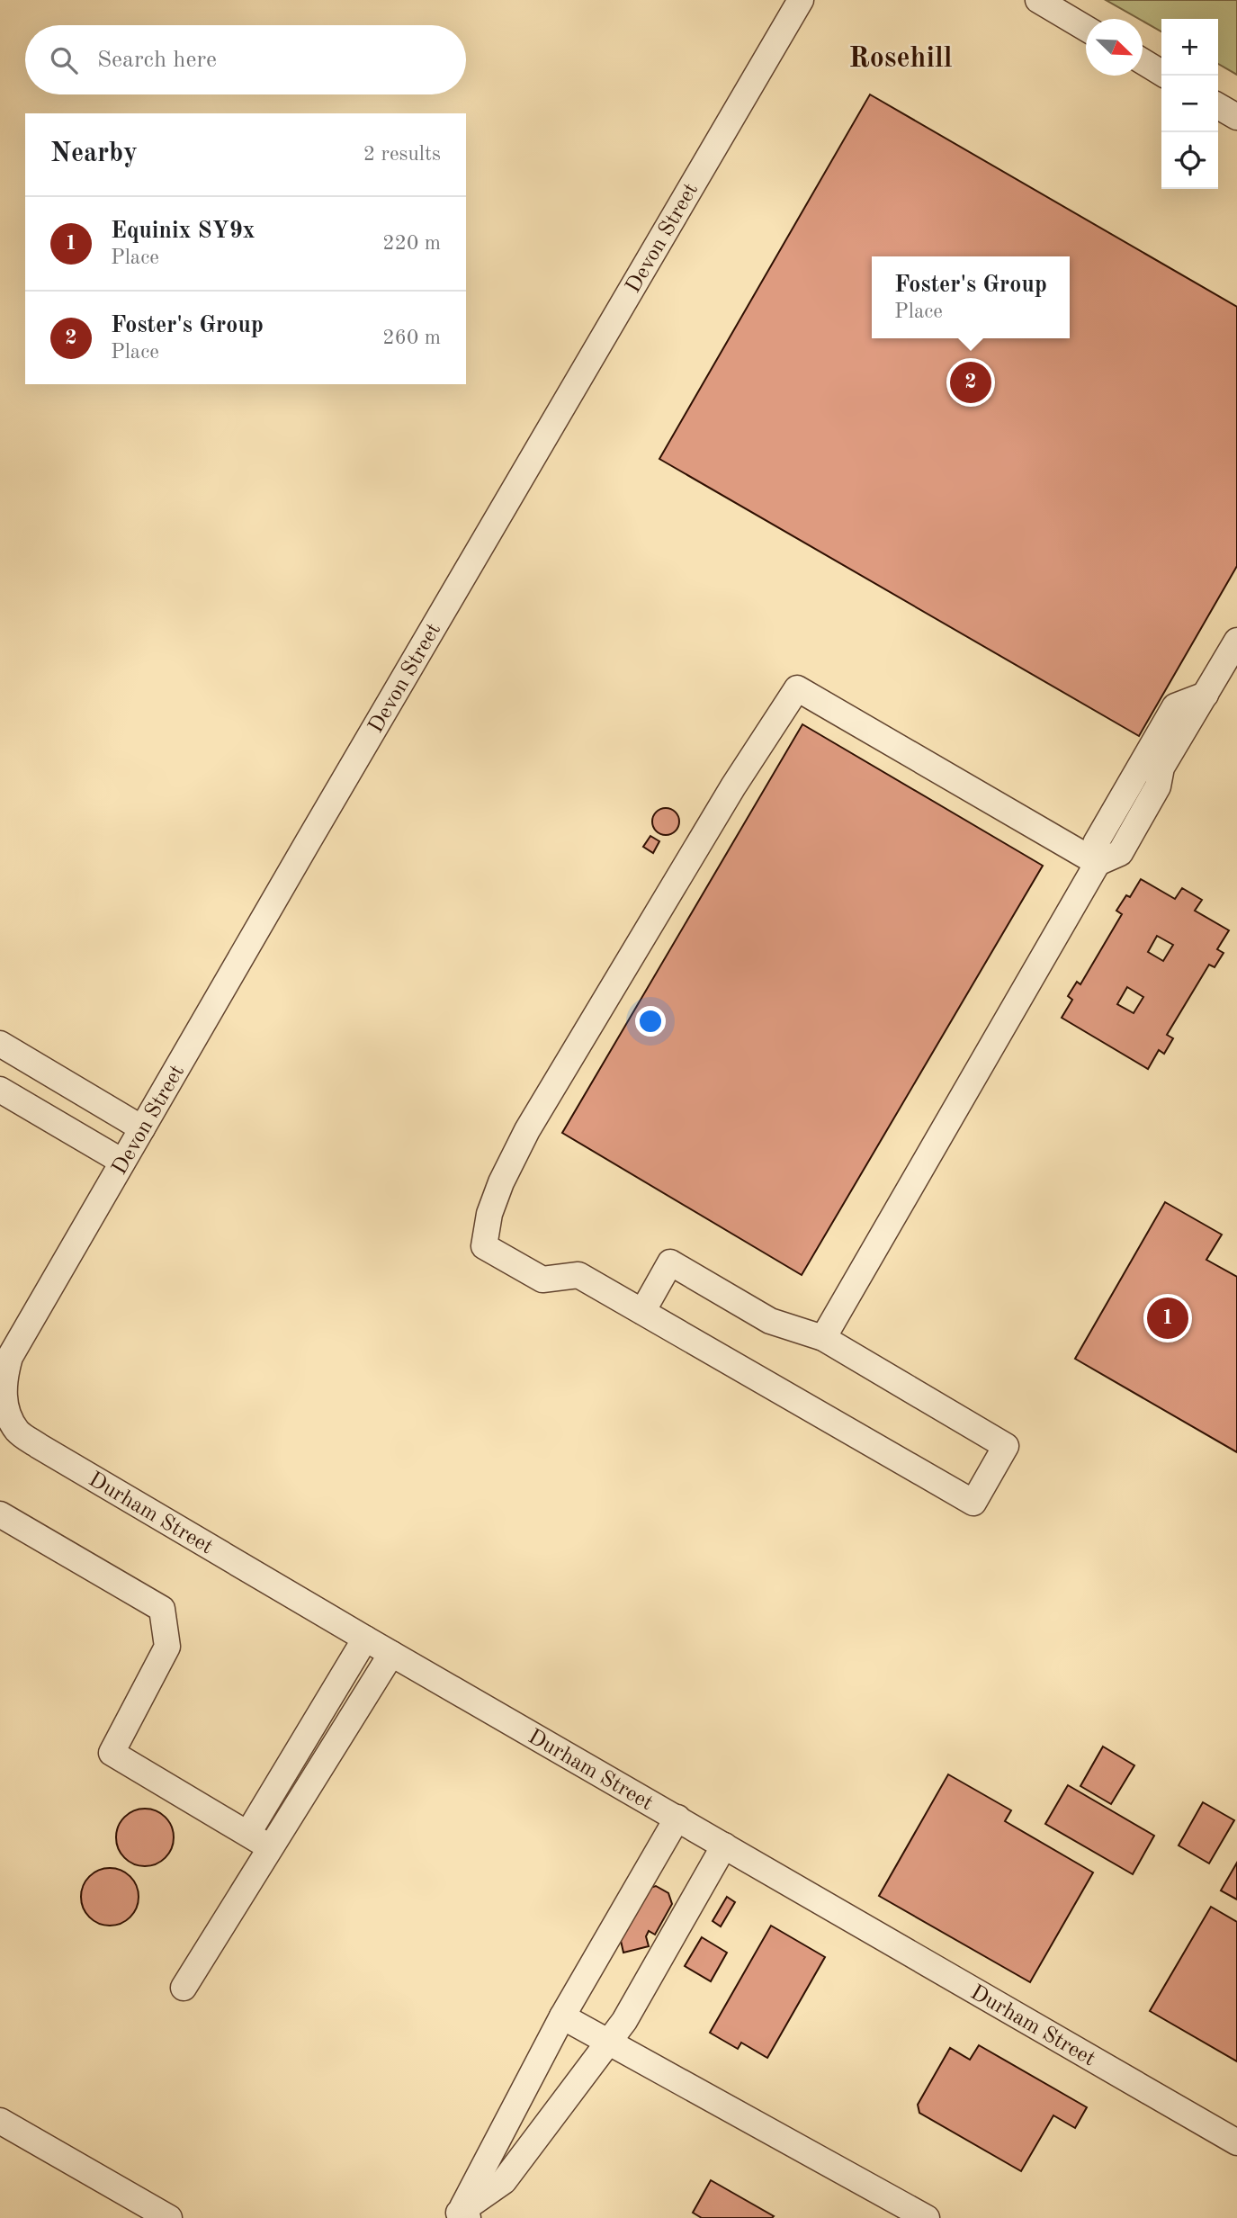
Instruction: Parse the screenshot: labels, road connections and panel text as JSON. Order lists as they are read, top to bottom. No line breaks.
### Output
{"streets":{"street":["Devon Street","Durham Street"]},"crossings":[["Devon Street","Durham Street"]],"districts":["Rosehill"],"north":"bottom right","page":{"map_buttons":["+","−"],"search":"Search here","heading":["Nearby","2 results"],"list":[{"mark":"1","name":"Equinix SY9x","note":"Place","value":"220 m"},{"mark":"2","name":"Foster's Group","note":"Place","value":"260 m"}],"popup":["Foster's Group","Place"],"pins":["2","1"]}}
